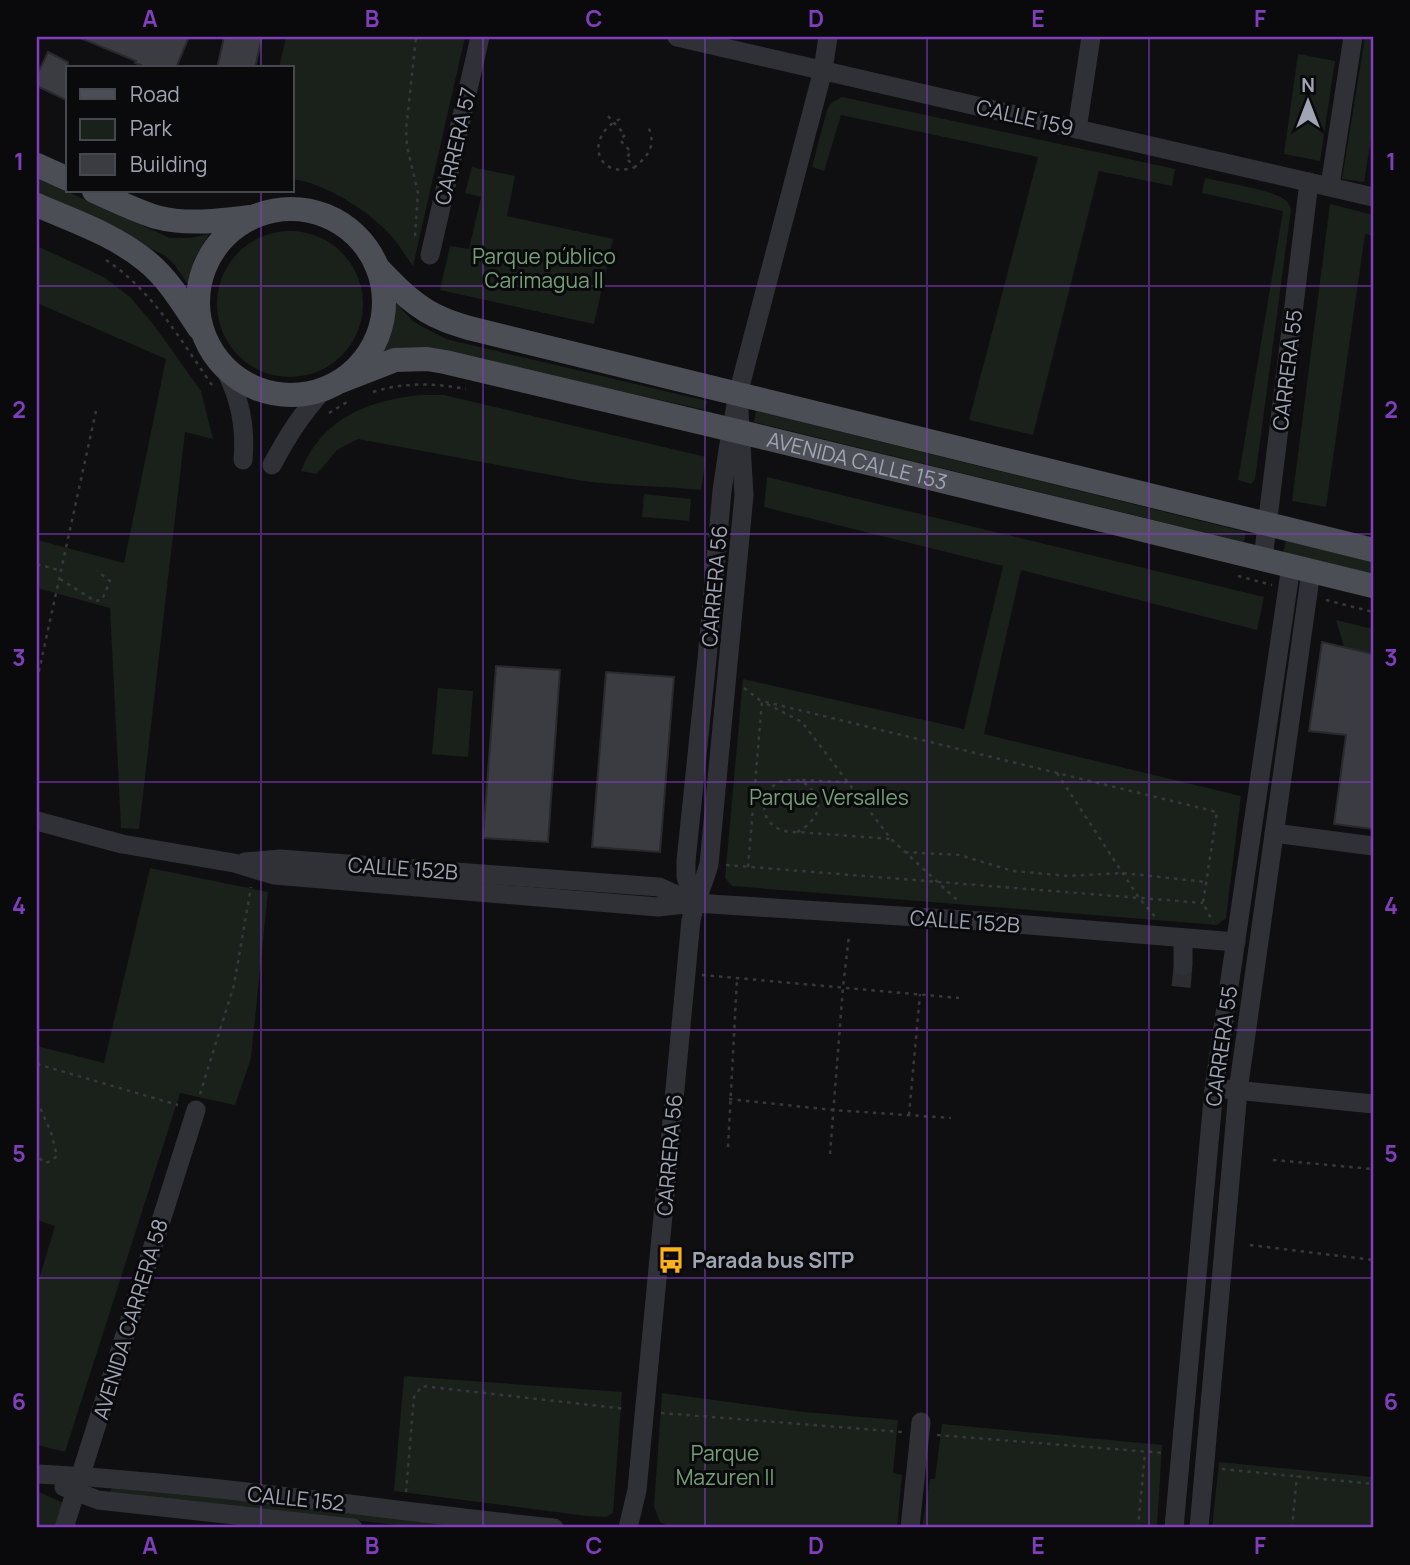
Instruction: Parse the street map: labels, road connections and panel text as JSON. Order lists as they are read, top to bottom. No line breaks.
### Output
{"streets":{"main road":["AVENIDA CALLE 153"],"street":["CALLE 159","CARRERA 57","CARRERA 55","CARRERA 56","CALLE 152B","AVENIDA CARRERA 58","CALLE 152"]},"crossings":[["CALLE 159","CARRERA 55"],["CALLE 159","CARRERA 56"],["CARRERA 55","AVENIDA CALLE 153"],["CARRERA 55","CALLE 152B"],["AVENIDA CALLE 153","CARRERA 56"],["CARRERA 56","CALLE 152B"],["AVENIDA CARRERA 58","CALLE 152"]],"parks":["Parque público Carimagua II","Parque Versalles","Parque Mazuren II"],"places":{"bus stop":["Parada bus SITP"]},"legend":["Road","Park","Building"],"north":"top","grid":{"columns":["A","B","C","D","E","F"],"rows":["1","2","3","4","5","6"]}}
